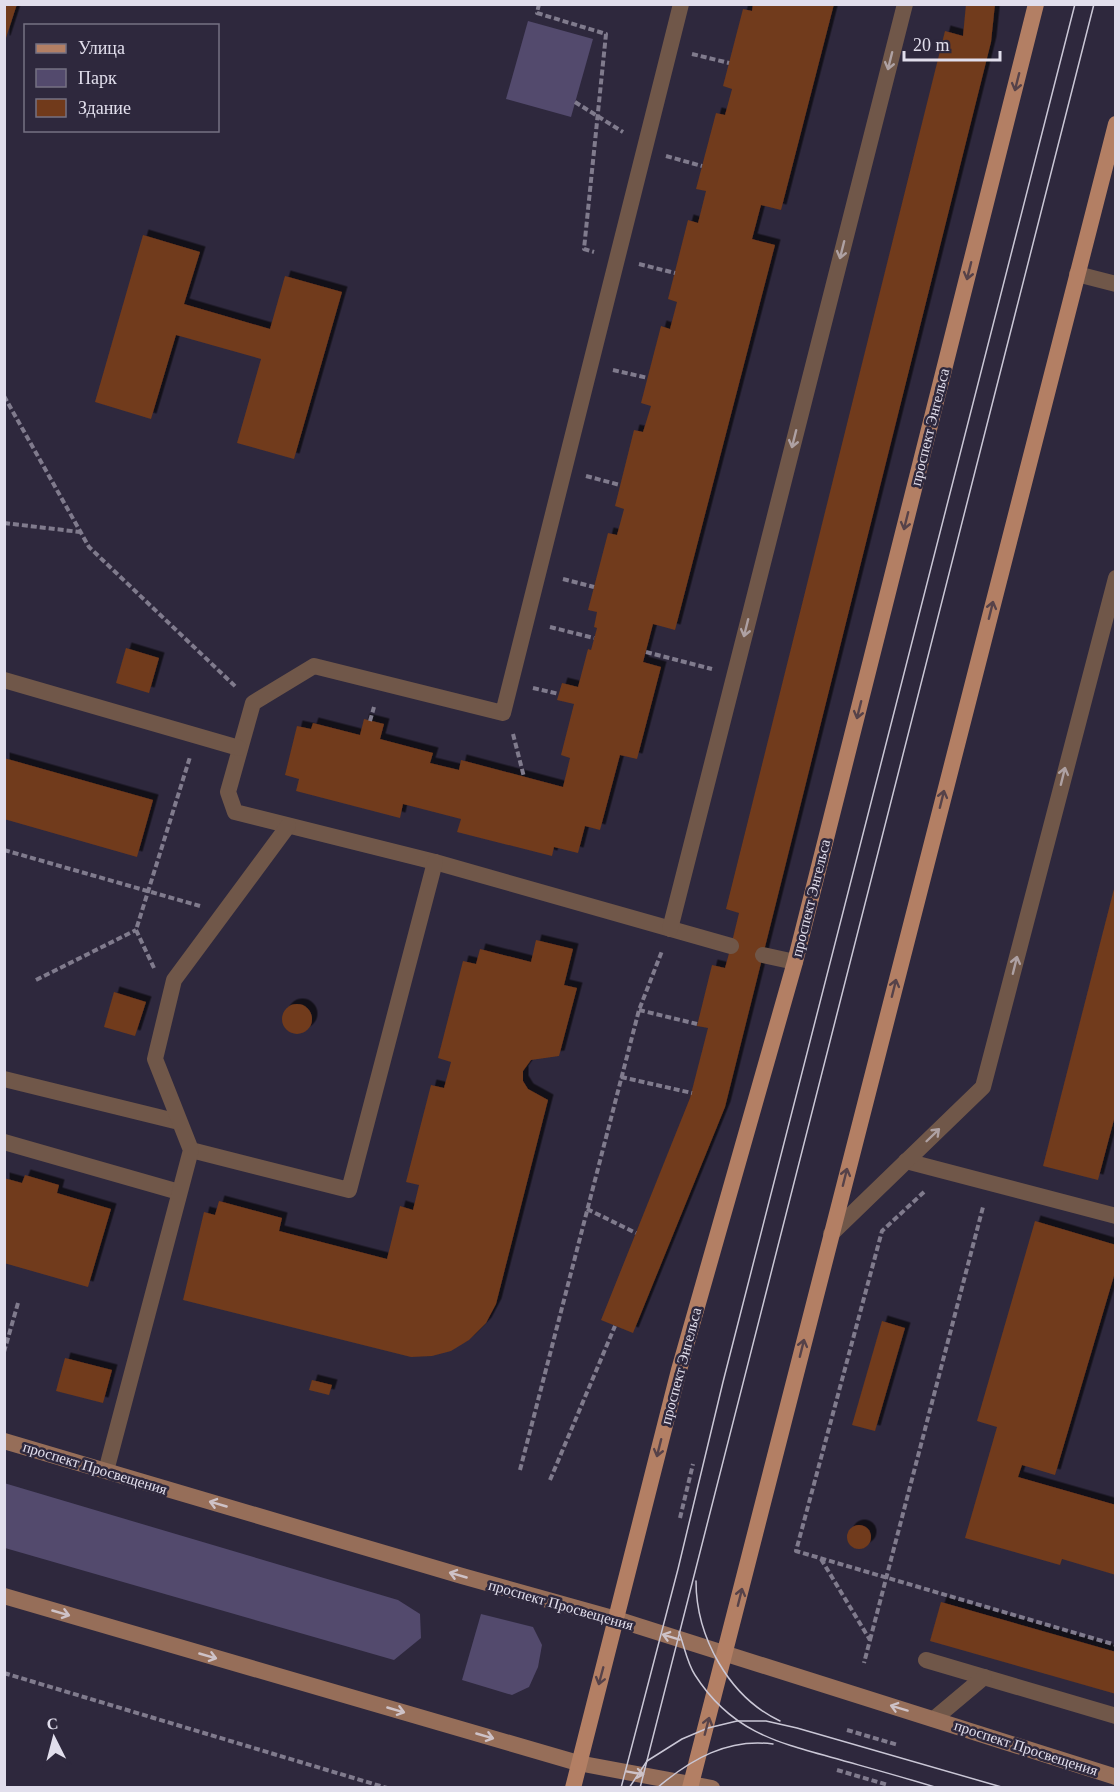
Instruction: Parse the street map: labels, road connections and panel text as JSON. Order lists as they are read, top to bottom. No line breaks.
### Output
{"streets":{"main road":["проспект Энгельса","проспект Просвещения"]},"crossings":[["проспект Энгельса","проспект Просвещения"]],"legend":["Улица","Парк","Здание"],"scale_bar":"20 m","north":"top"}
